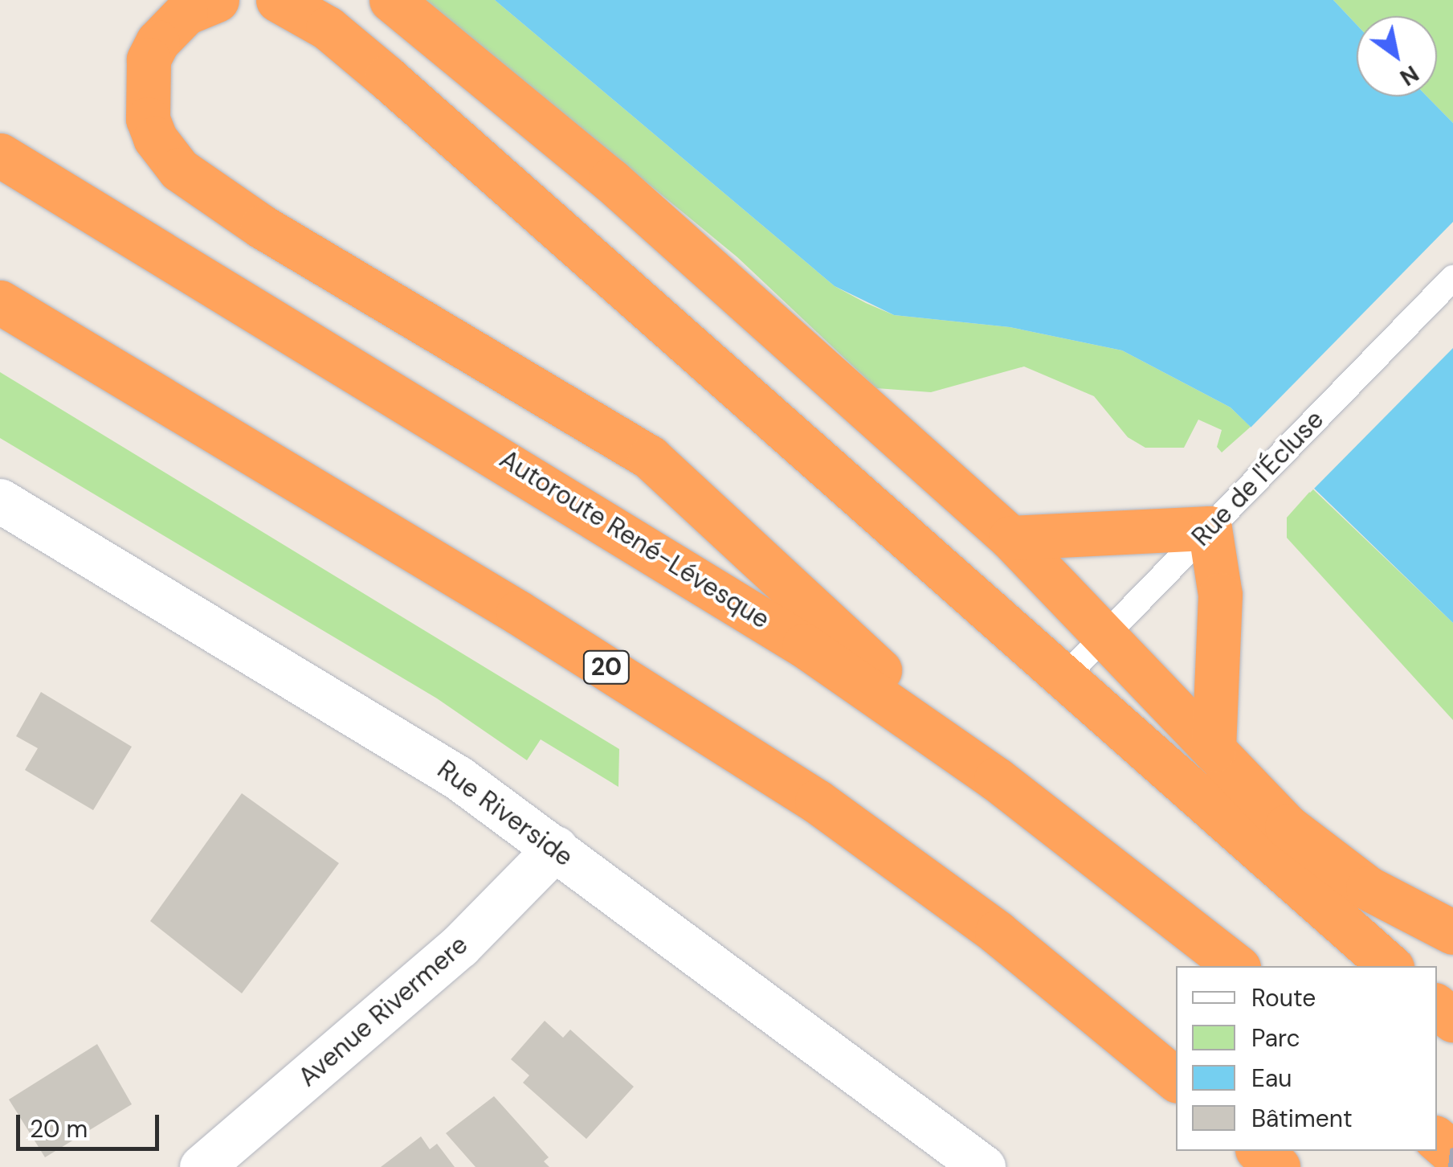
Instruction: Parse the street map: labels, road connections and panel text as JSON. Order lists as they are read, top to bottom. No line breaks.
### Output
{"streets":{"highway":["Autoroute René-Lévesque","20"],"street":["Rue Riverside","Avenue Rivermere"],"lane":["Rue de l'Écluse"]},"crossings":[["Rue Riverside","Avenue Rivermere"]],"legend":["Route","Parc","Eau","Bâtiment"],"scale_bar":"20 m","north":"bottom right"}
